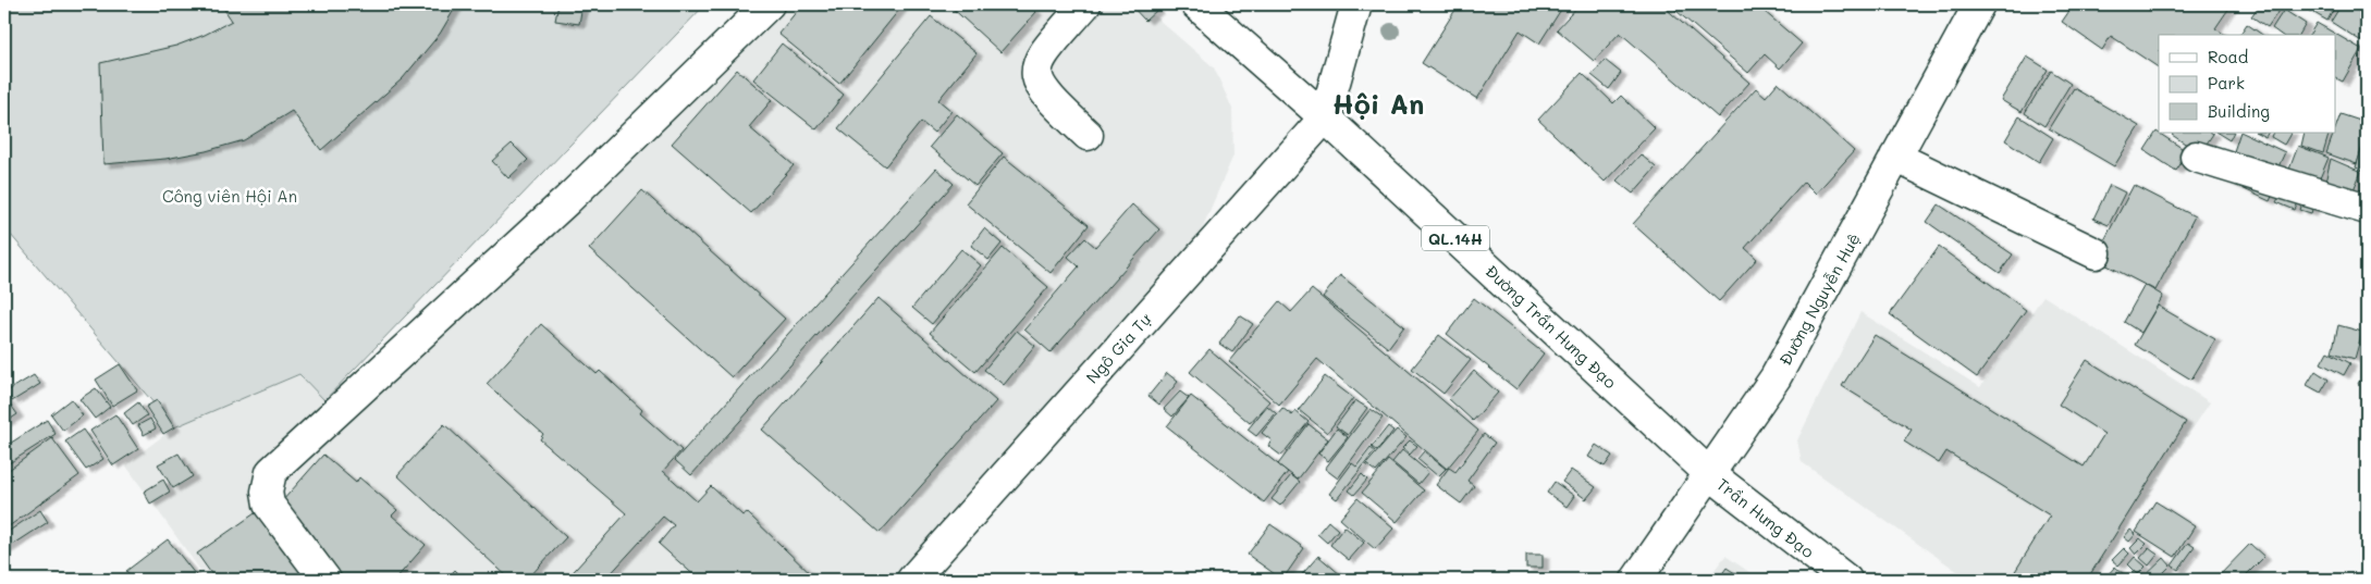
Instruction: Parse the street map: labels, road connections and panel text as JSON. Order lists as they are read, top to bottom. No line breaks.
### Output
{"streets":{"street":["QL.14H","Đường Nguyễn Huệ","Đường Trần Hưng Đạo","Ngô Gia Tự","Trần Hưng Đạo"]},"crossings":[["Đường Nguyễn Huệ","Đường Trần Hưng Đạo"],["Đường Nguyễn Huệ","Trần Hưng Đạo"],["Đường Trần Hưng Đạo","Ngô Gia Tự"],["Đường Trần Hưng Đạo","Trần Hưng Đạo"]],"districts":["Hội An"],"parks":["Công viên Hội An"],"legend":["Road","Park","Building"]}
